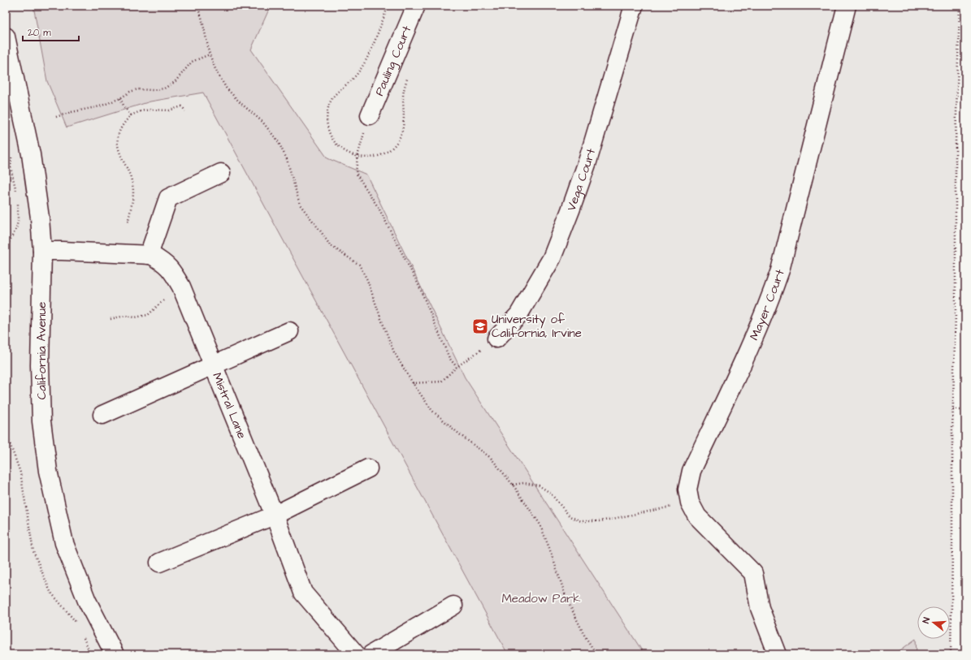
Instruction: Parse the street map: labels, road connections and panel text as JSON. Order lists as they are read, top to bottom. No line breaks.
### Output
{"streets":{"street":["Pauling Court","Vega Court","Mayer Court","California Avenue","Mistral Lane"]},"crossings":[["California Avenue","Mistral Lane"]],"parks":["Meadow Park"],"places":{"school or university":["University of California, Irvine"]},"scale_bar":"20 m","north":"left"}
